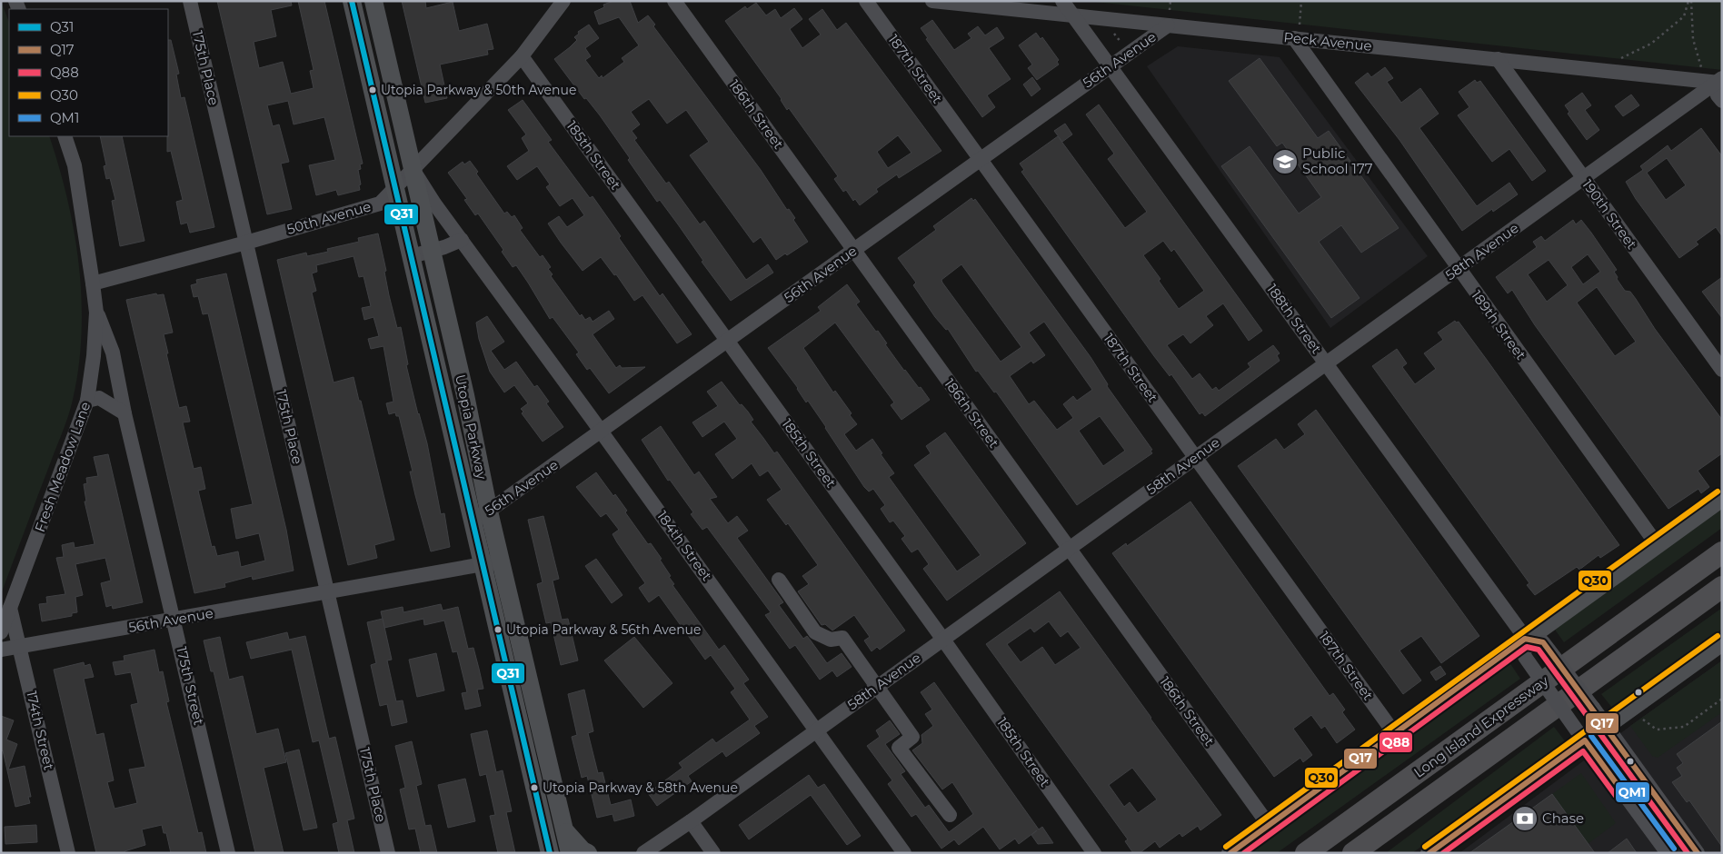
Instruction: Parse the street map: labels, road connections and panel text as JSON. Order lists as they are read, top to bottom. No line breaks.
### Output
{"streets":{"highway":["Long Island Expressway"],"main road":["Utopia Parkway"],"street":["Peck Avenue","56th Avenue","175th Place","187th Street","186th Street","185th Street","190th Street","50th Avenue","58th Avenue","188th Street","189th Street","Fresh Meadow Lane","184th Street","175th Street","174th Street"]},"crossings":[["Peck Avenue","56th Avenue"],["Peck Avenue","190th Street"],["Peck Avenue","58th Avenue"],["Peck Avenue","188th Street"],["Peck Avenue","189th Street"],["56th Avenue","175th Place"],["56th Avenue","187th Street"],["56th Avenue","186th Street"],["56th Avenue","185th Street"],["56th Avenue","188th Street"],["56th Avenue","Utopia Parkway"],["56th Avenue","184th Street"],["56th Avenue","175th Street"],["56th Avenue","174th Street"],["175th Place","50th Avenue"],["187th Street","58th Avenue"],["186th Street","58th Avenue"],["185th Street","50th Avenue"],["185th Street","58th Avenue"],["190th Street","58th Avenue"],["50th Avenue","Utopia Parkway"],["50th Avenue","Fresh Meadow Lane"],["50th Avenue","184th Street"],["58th Avenue","188th Street"],["58th Avenue","189th Street"],["58th Avenue","184th Street"],["Utopia Parkway","184th Street"],["Fresh Meadow Lane","175th Street"],["Fresh Meadow Lane","174th Street"]],"places":{"other":["Utopia Parkway & 50th Avenue","Utopia Parkway & 56th Avenue","Utopia Parkway & 58th Avenue"],"school or university":["Public School 177"],"bank":["Chase"]},"lines":["transit line Q31","transit line Q30","transit line Q17","transit line Q88","transit line QM1"],"legend":["Q31","Q17","Q88","Q30","QM1"]}
